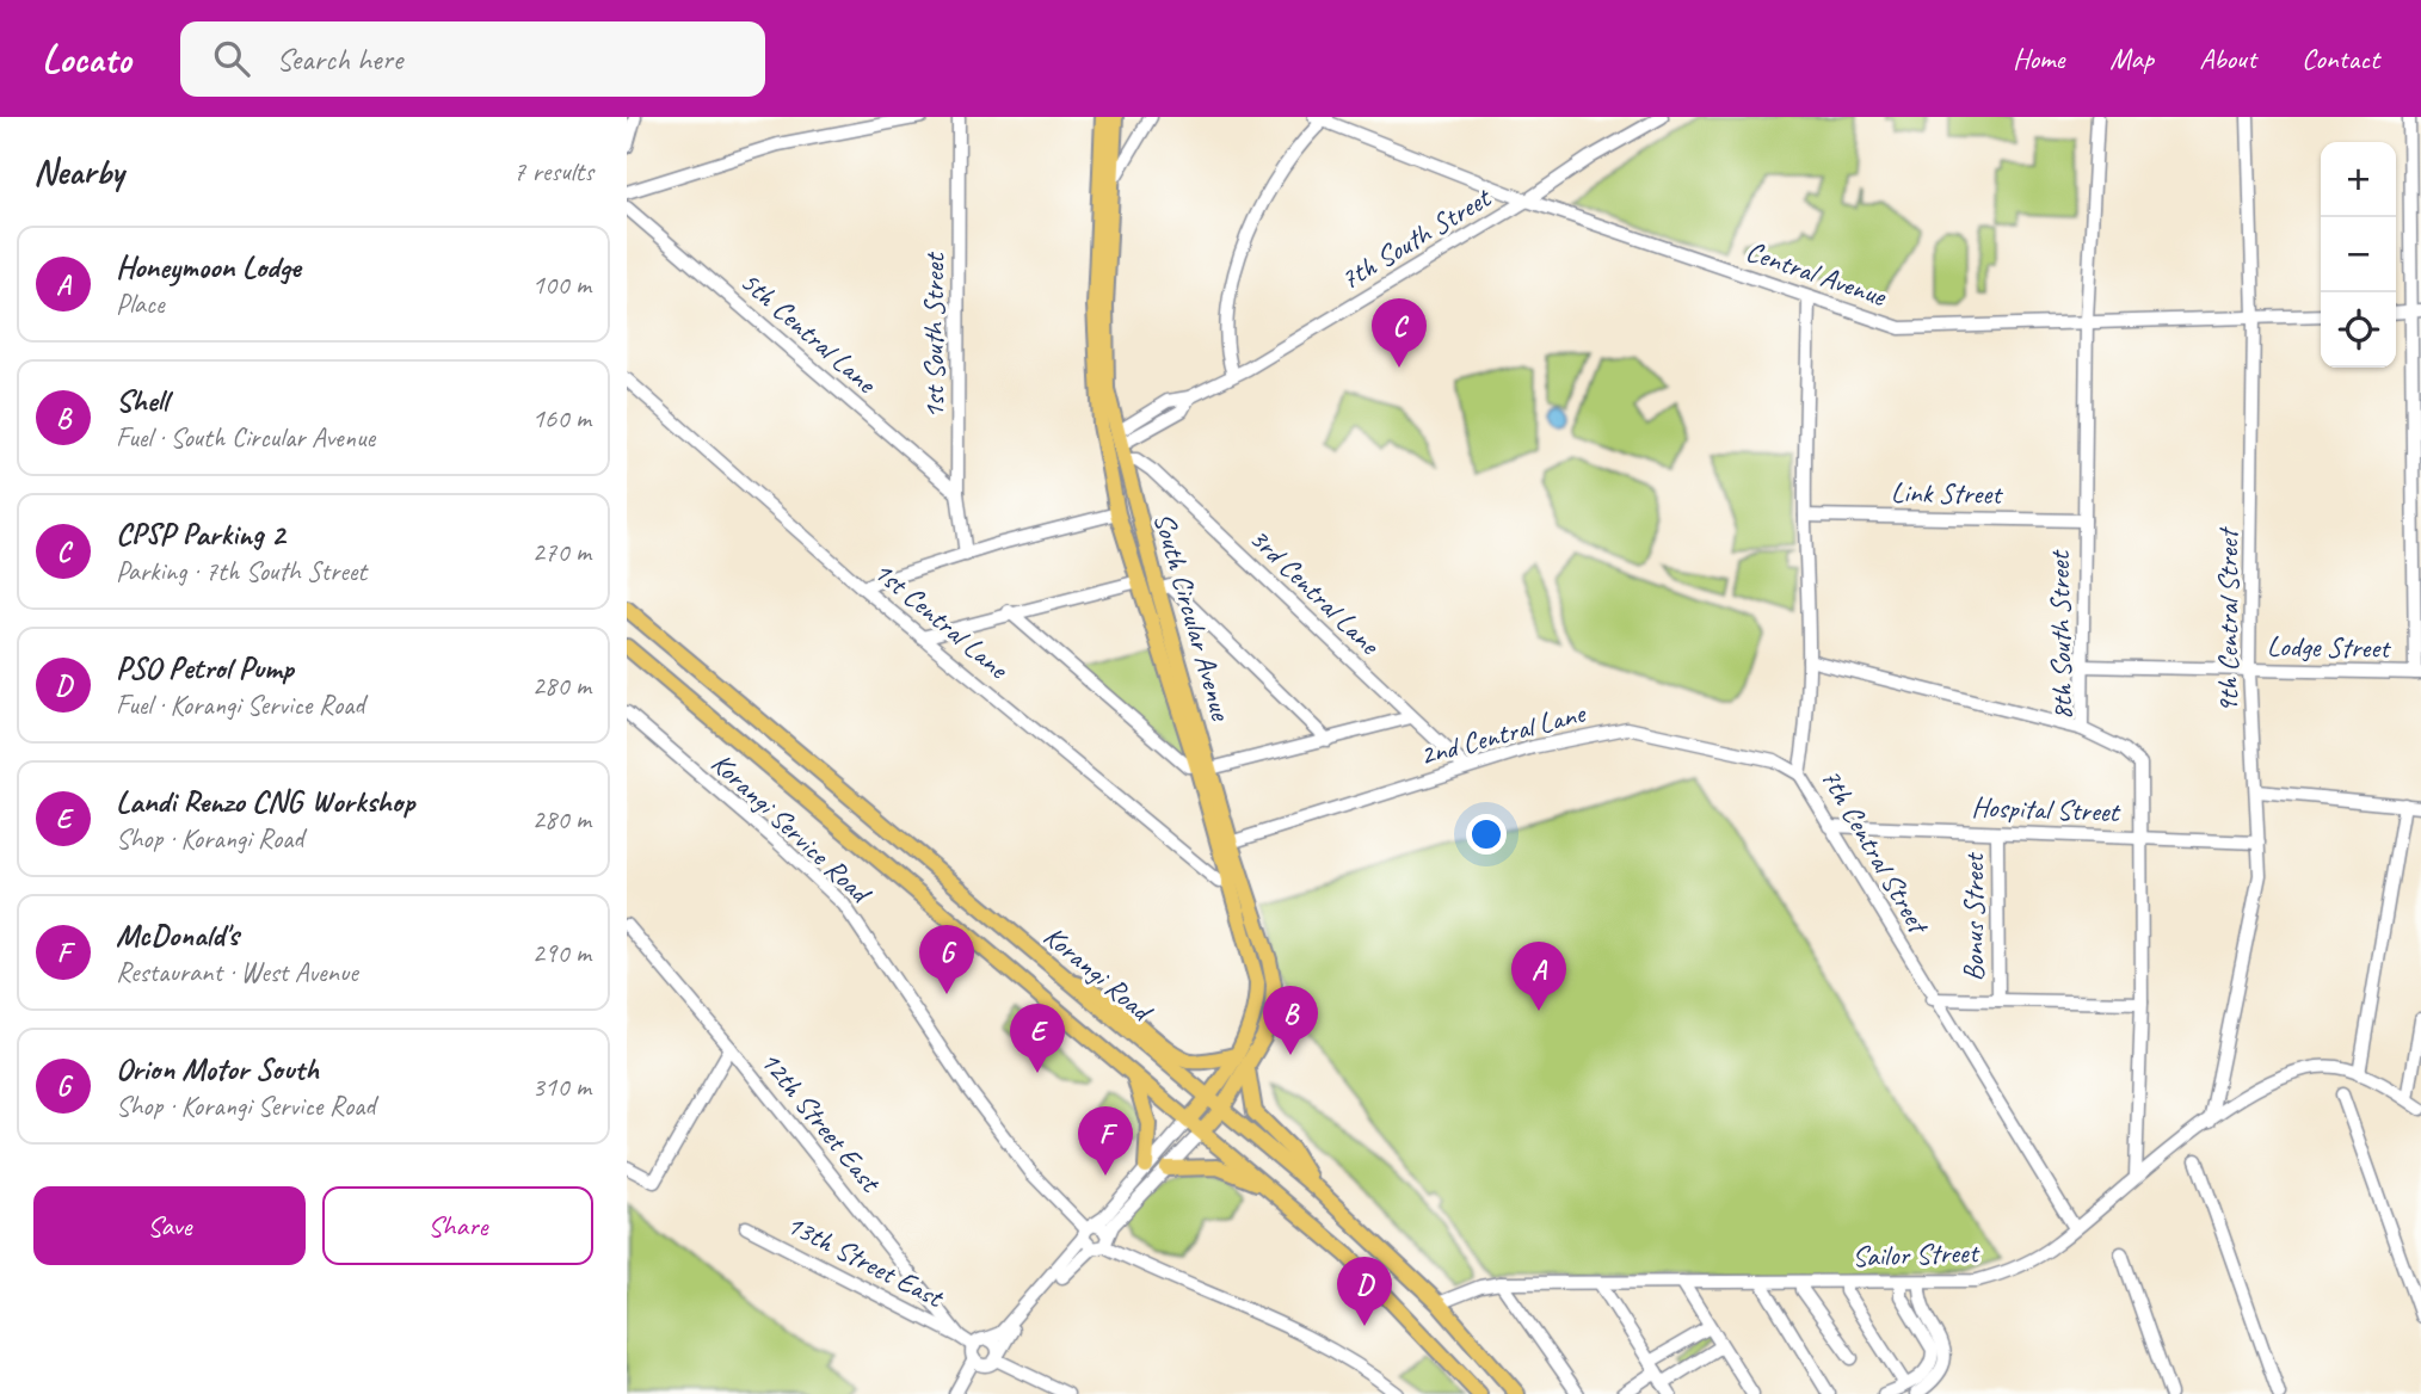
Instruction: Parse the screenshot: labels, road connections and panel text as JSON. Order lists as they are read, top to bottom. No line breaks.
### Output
{"streets":{"main road":["South Circular Avenue","Korangi Road"],"street":["7th South Street","Central Avenue","5th Central Lane","1st South Street","Link Street","3rd Central Lane","1st Central Lane","9th Central Street","8th South Street","Lodge Street","2nd Central Lane","Hospital Street","Korangi Service Road","7th Central Street","Bonus Street","12th Street East","Sailor Street","13th Street East"]},"crossings":[["7th South Street","Central Avenue"],["7th South Street","3rd Central Lane"],["7th South Street","South Circular Avenue"],["Central Avenue","9th Central Street"],["Central Avenue","8th South Street"],["Central Avenue","7th Central Street"],["5th Central Lane","1st South Street"],["Link Street","8th South Street"],["Link Street","7th Central Street"],["3rd Central Lane","South Circular Avenue"],["3rd Central Lane","2nd Central Lane"],["South Circular Avenue","1st Central Lane"],["South Circular Avenue","2nd Central Lane"],["South Circular Avenue","Korangi Road"],["9th Central Street","Lodge Street"],["9th Central Street","Hospital Street"],["9th Central Street","Sailor Street"],["8th South Street","Lodge Street"],["8th South Street","Hospital Street"],["8th South Street","Bonus Street"],["8th South Street","Sailor Street"],["2nd Central Lane","7th Central Street"],["Hospital Street","7th Central Street"],["Hospital Street","Bonus Street"],["7th Central Street","Bonus Street"],["7th Central Street","Sailor Street"],["Korangi Road","Sailor Street"],["12th Street East","13th Street East"]],"page":{"header":"Locato","search":"Search here","nav":["Home","Map","About","Contact"],"heading":["Nearby","7 results"],"map_buttons":["+","−"],"list":[{"mark":"A","name":"Honeymoon Lodge","note":"Place","value":"100 m"},{"mark":"B","name":"Shell","note":"Fuel · South Circular Avenue","value":"160 m"},{"mark":"C","name":"CPSP Parking 2","note":"Parking · 7th South Street","value":"270 m"},{"mark":"D","name":"PSO Petrol Pump","note":"Fuel · Korangi Service Road","value":"280 m"},{"mark":"E","name":"Landi Renzo CNG Workshop","note":"Shop · Korangi Road","value":"280 m"},{"mark":"F","name":"McDonald's","note":"Restaurant · West Avenue","value":"290 m"},{"mark":"G","name":"Orion Motor South","note":"Shop · Korangi Service Road","value":"310 m"}],"pins":["C","G","A","B","E","F","D"],"buttons":["Save","Share"]}}
